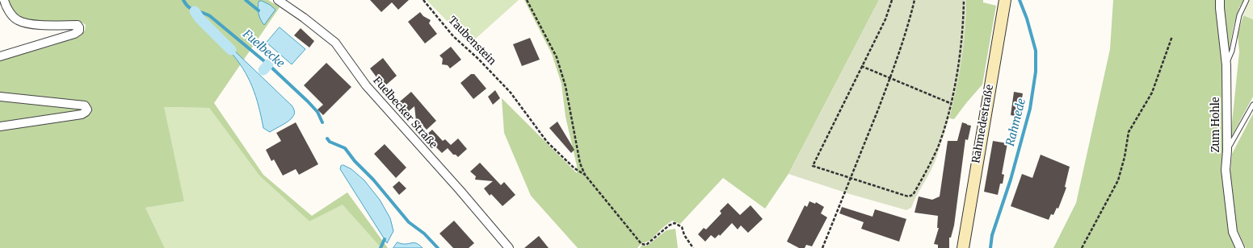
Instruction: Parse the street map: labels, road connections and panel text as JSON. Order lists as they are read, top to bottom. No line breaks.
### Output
{"streets":{"main road":["Rahmedestraße"],"street":["Fuelbecker Straße","Zum Hohle"],"path":["Taubenstein"]},"water":["Fuelbecke","Rahmede"]}
